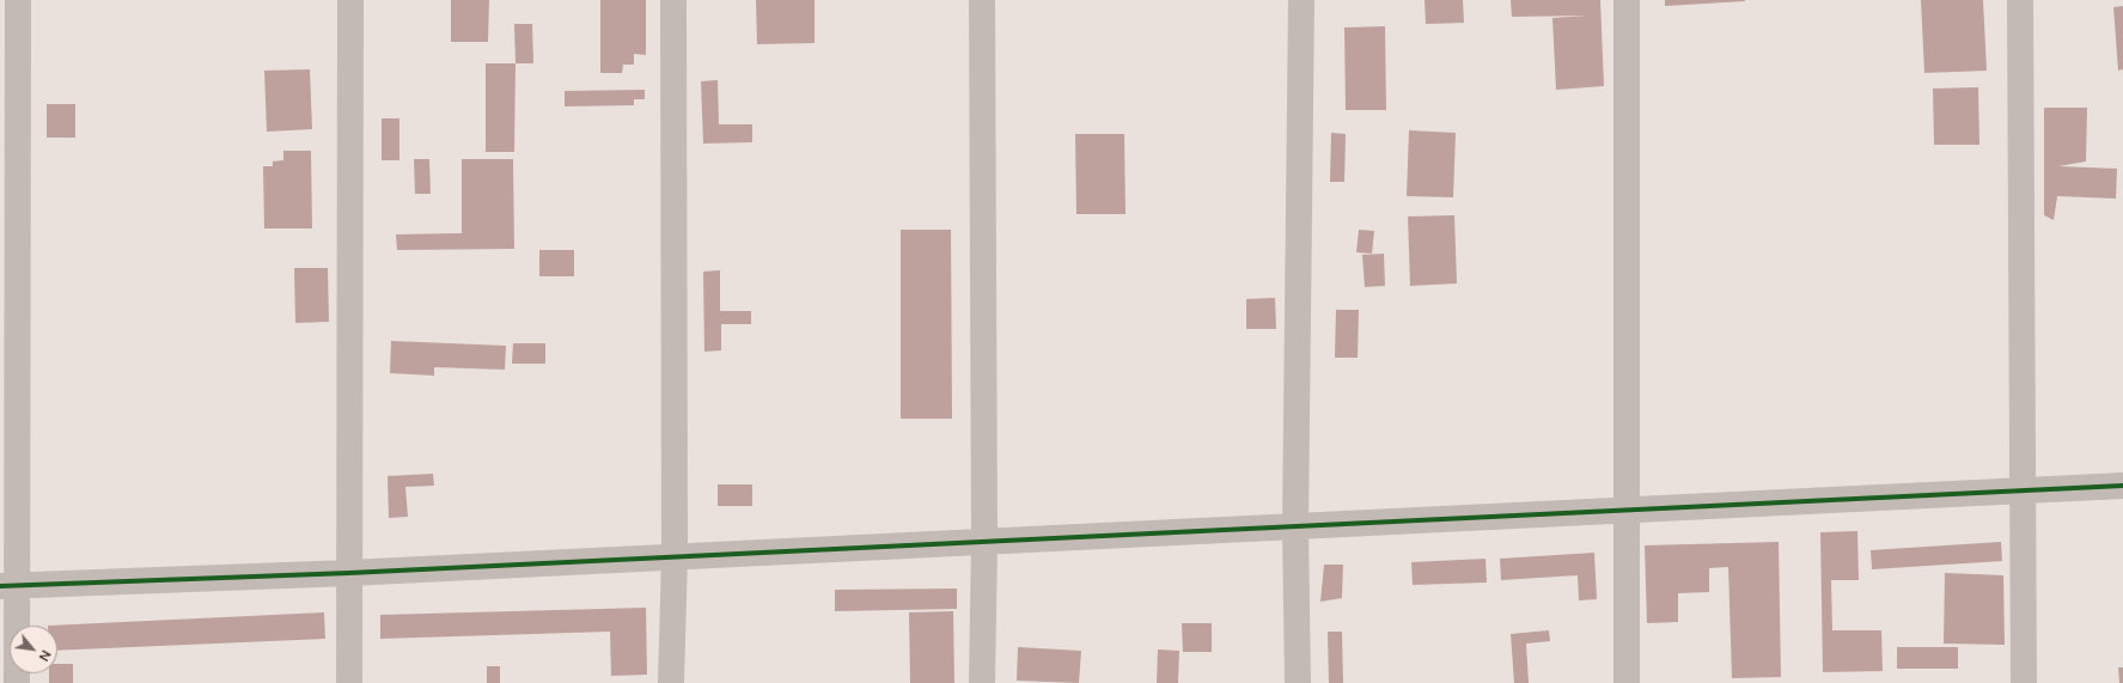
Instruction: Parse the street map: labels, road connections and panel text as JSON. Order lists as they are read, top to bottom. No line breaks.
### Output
{"north":"bottom right"}
